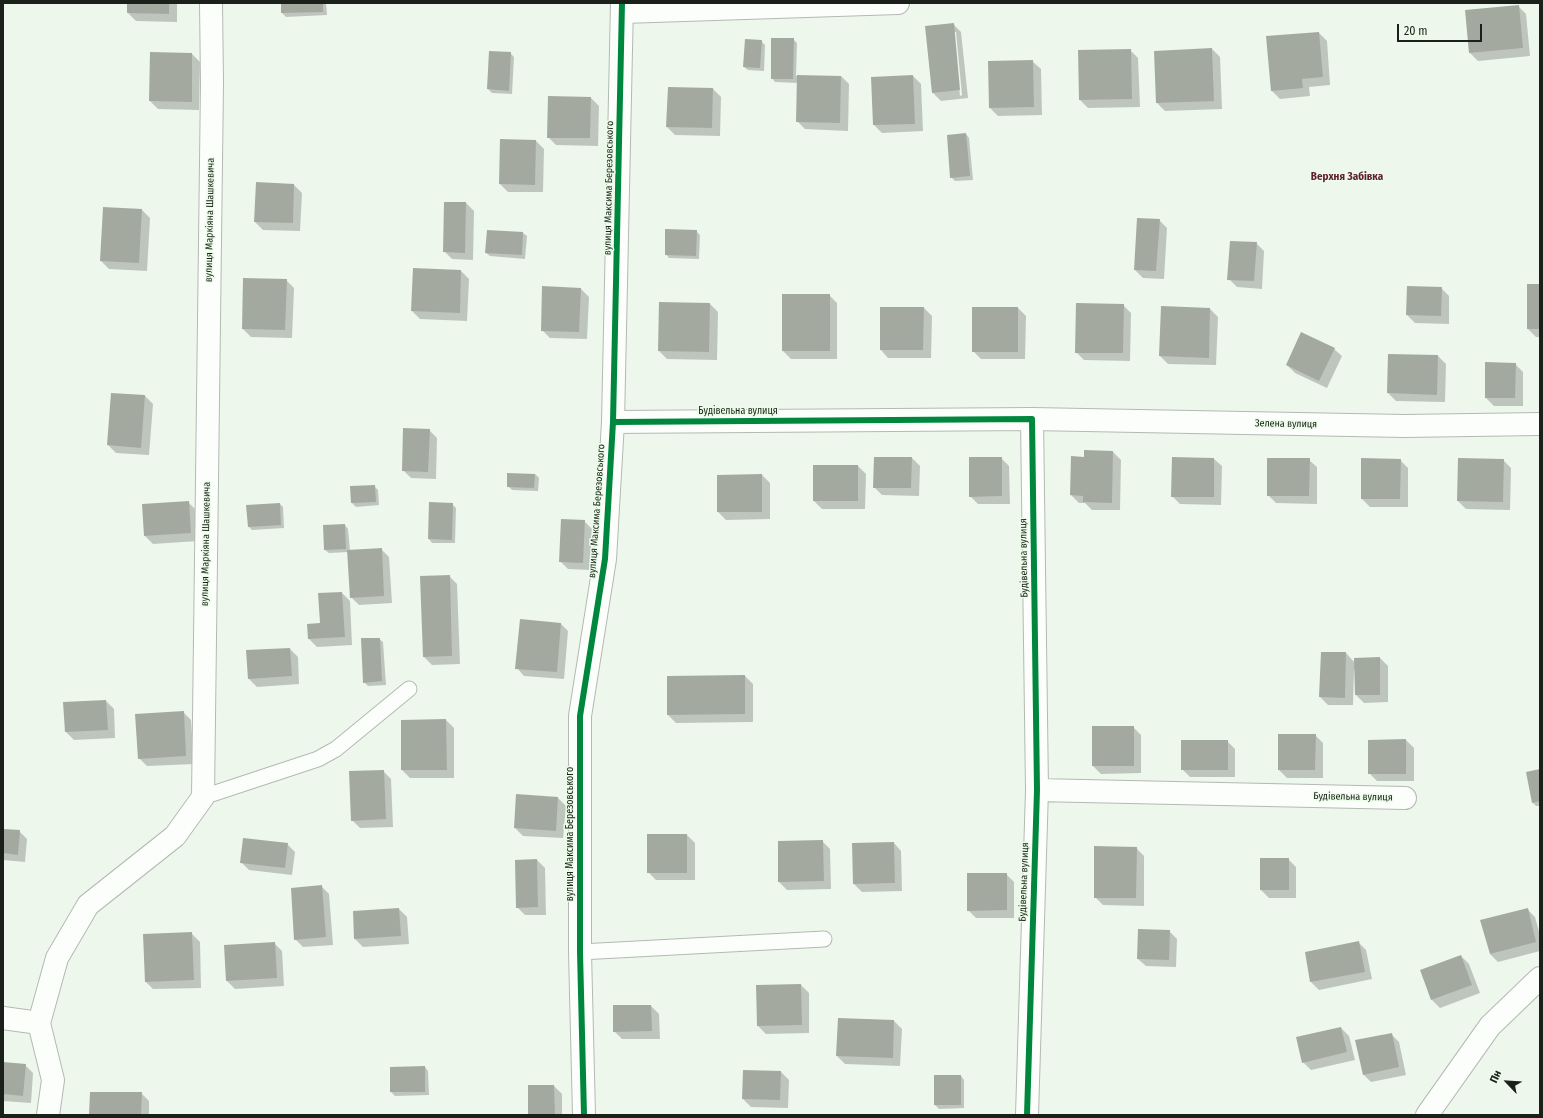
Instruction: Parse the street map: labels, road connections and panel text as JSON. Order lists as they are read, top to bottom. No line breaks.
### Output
{"streets":{"street":["вулиця Максима Березовського","вулиця Маркіяна Шашкевича","Будівельна вулиця","Зелена вулиця"]},"crossings":[["вулиця Максима Березовського","Будівельна вулиця"],["Будівельна вулиця","Зелена вулиця"]],"districts":["Верхня Забівка"],"scale_bar":"20 m","north":"top left"}
